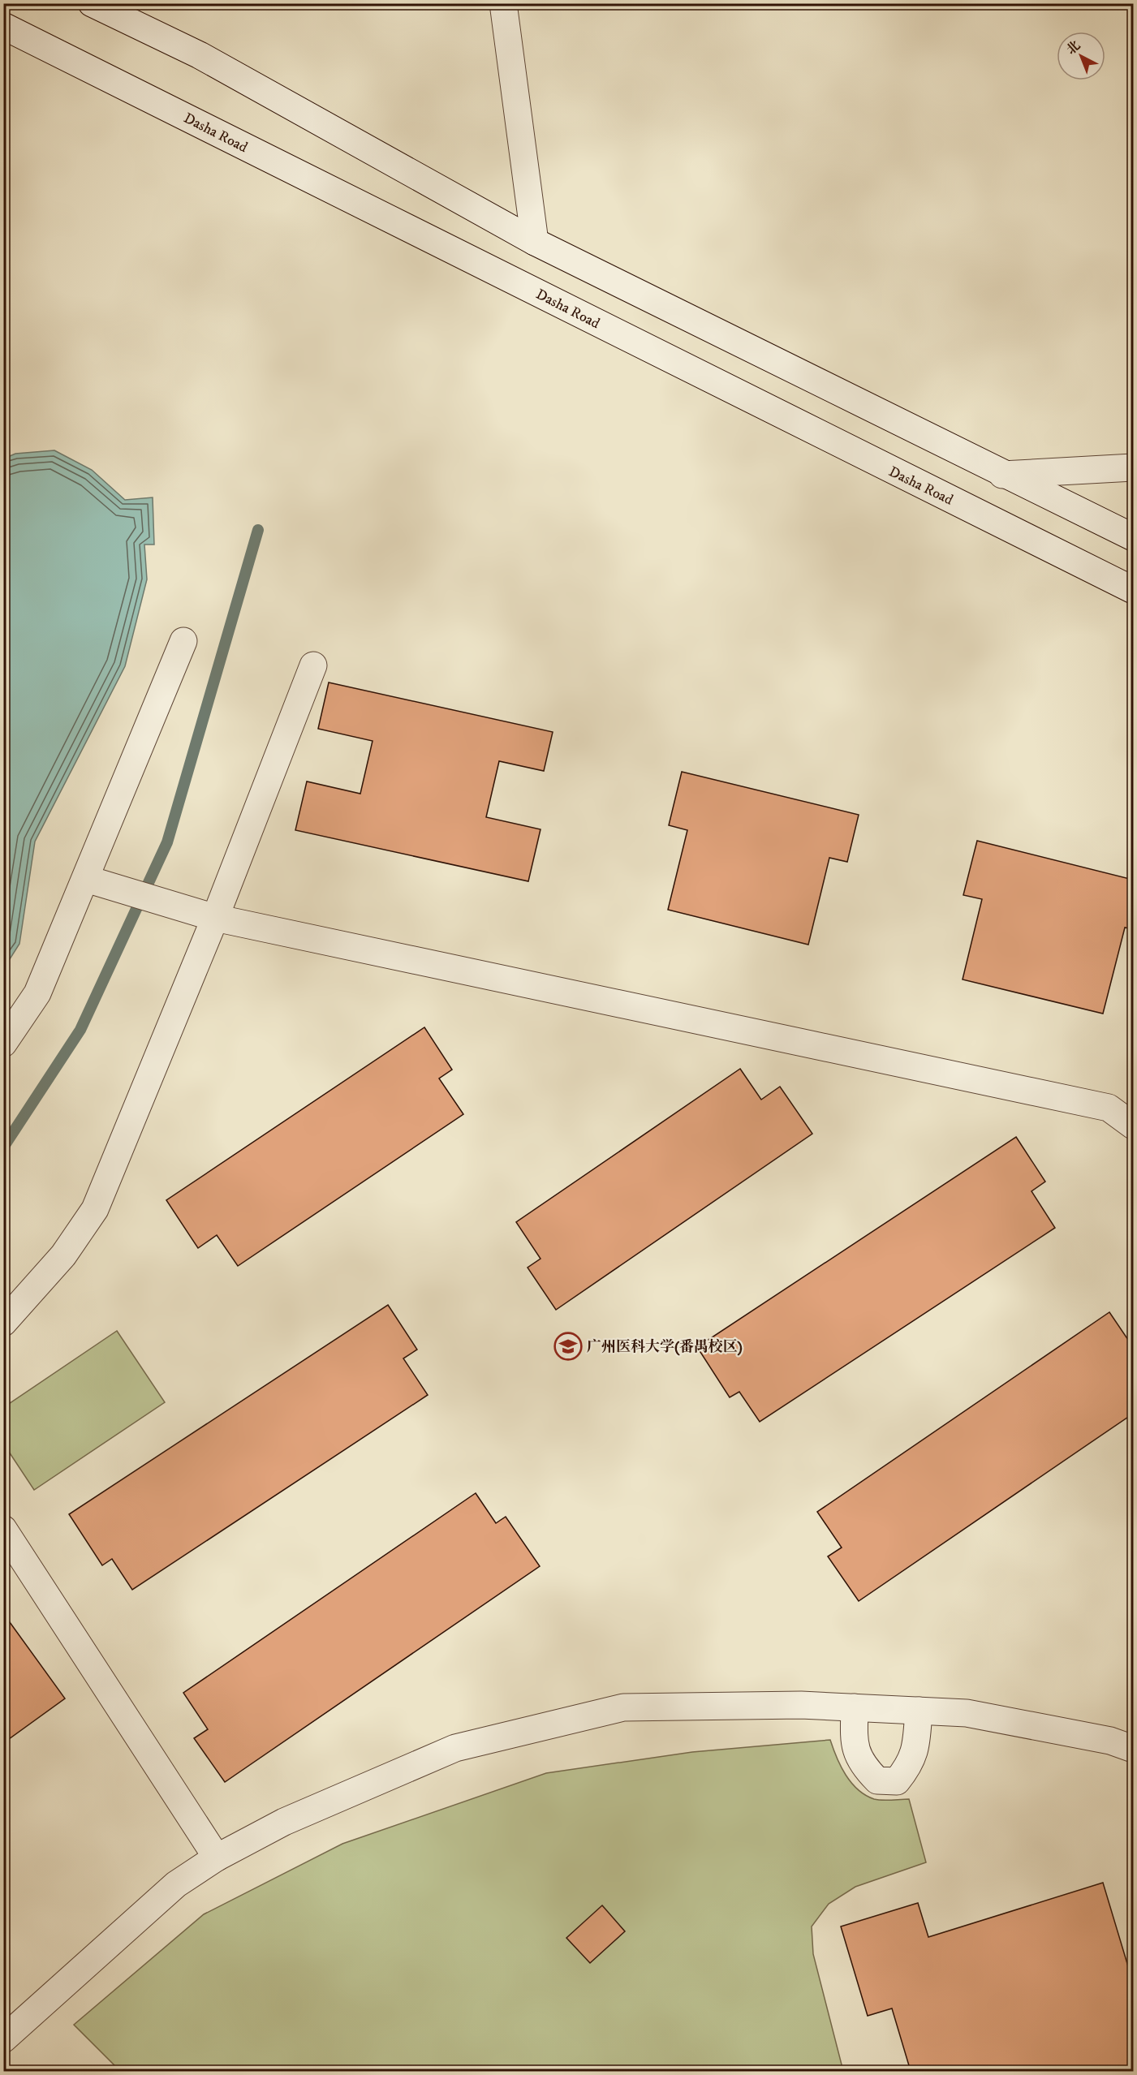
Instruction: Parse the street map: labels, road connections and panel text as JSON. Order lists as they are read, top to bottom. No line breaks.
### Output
{"streets":{"street":["Dasha Road"]},"places":{"school or university":["广州医科大学(番禺校区)"]},"north":"top left"}
